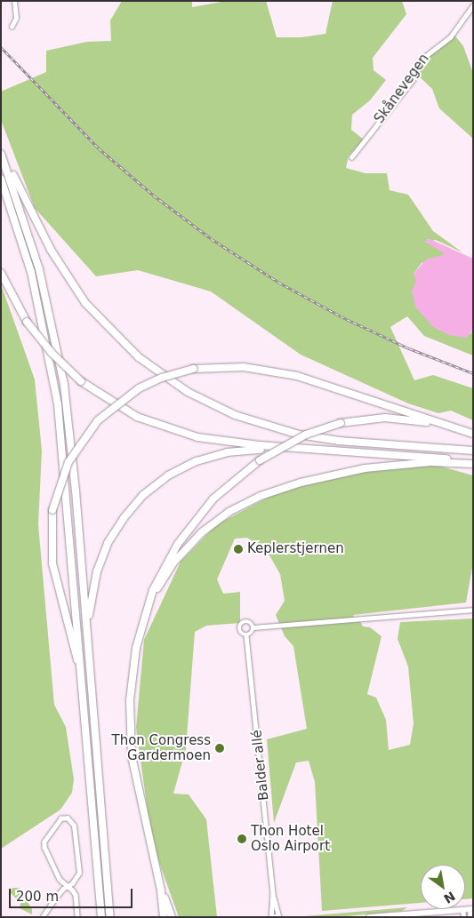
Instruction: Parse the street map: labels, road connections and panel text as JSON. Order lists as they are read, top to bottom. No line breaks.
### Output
{"streets":{"street":["Skånevegen","Balder allé"]},"places":["Keplerstjernen","Thon Congress Gardermoen","Thon Hotel Oslo Airport"],"scale_bar":"200 m","north":"bottom right"}
